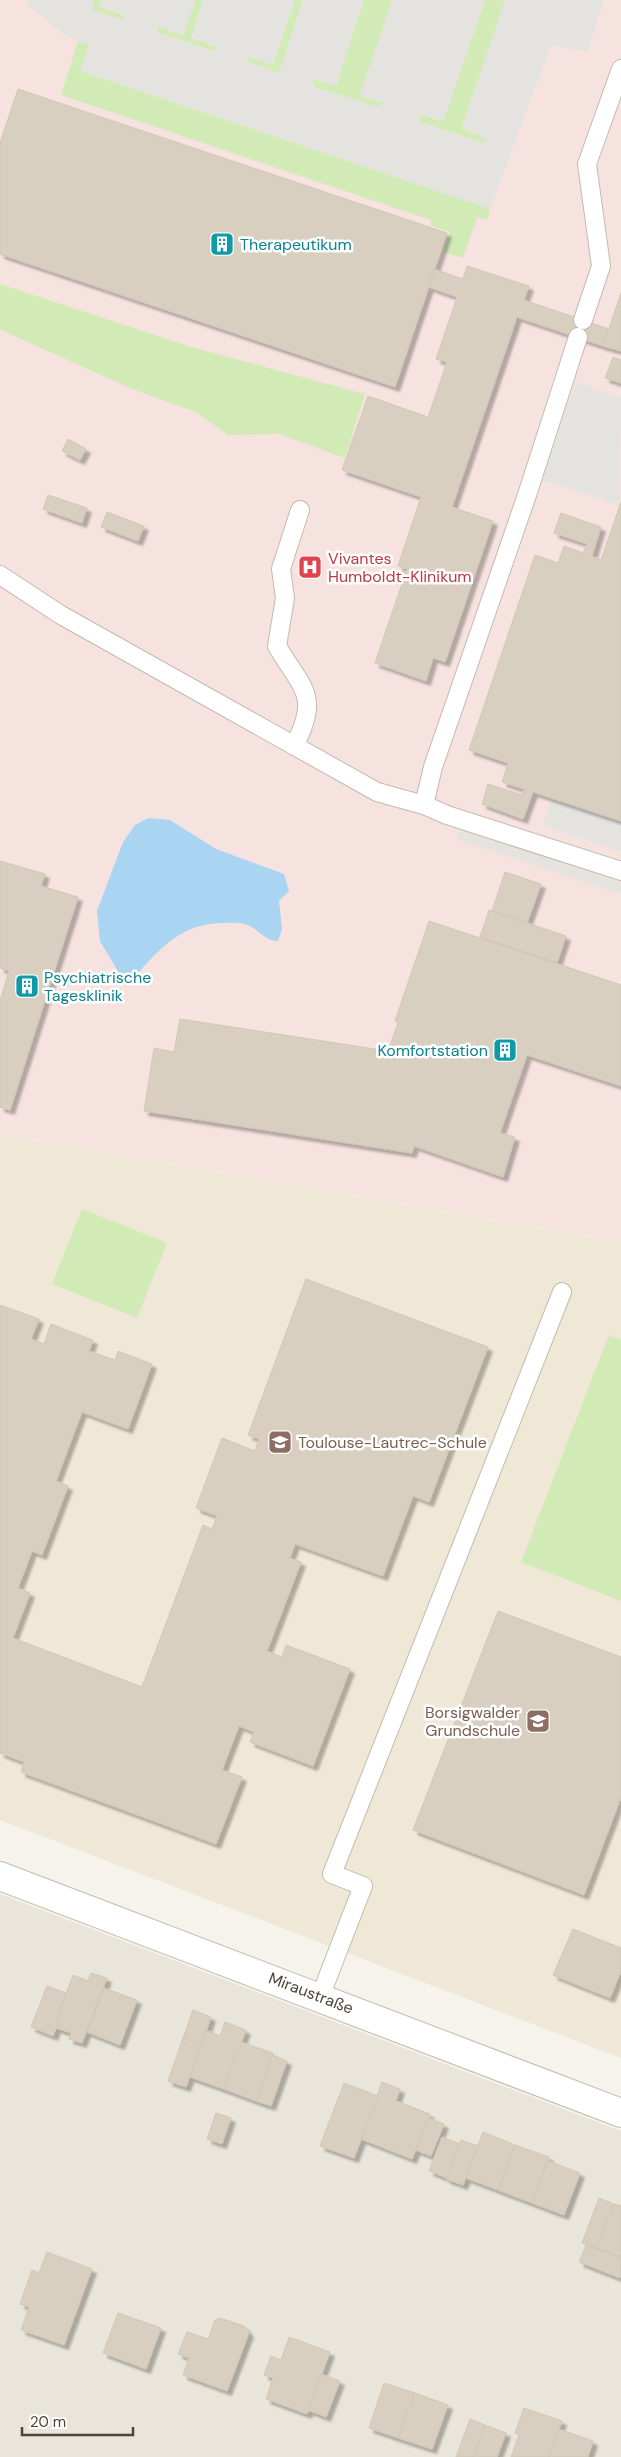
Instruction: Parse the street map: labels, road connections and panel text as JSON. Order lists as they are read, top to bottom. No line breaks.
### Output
{"streets":{"street":["Miraustraße"]},"places":{"building":["Therapeutikum","Psychiatrische Tagesklinik","Komfortstation"],"hospital":["Vivantes Humboldt-Klinikum"],"school or university":["Toulouse-Lautrec-Schule","Borsigwalder Grundschule"]},"scale_bar":"20 m"}
